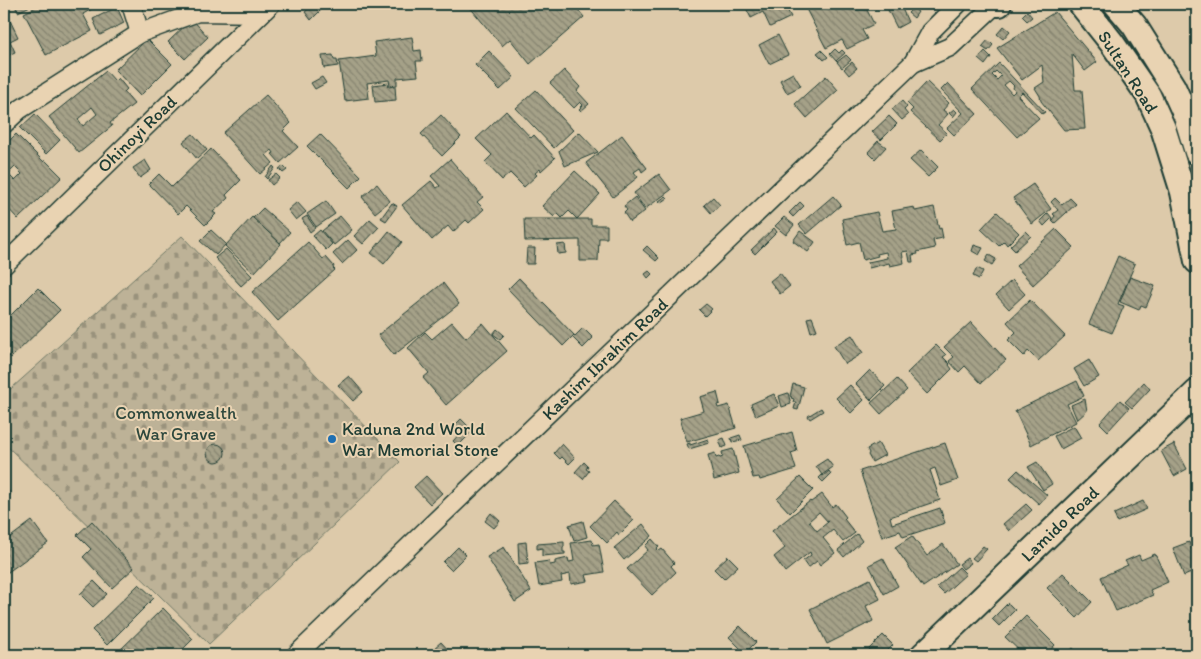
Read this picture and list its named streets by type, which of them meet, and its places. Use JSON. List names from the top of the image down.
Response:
{
  "streets": {
    "street": [
      "Sultan Road",
      "Ohinoyi Road",
      "Kashim Ibrahim Road",
      "Lamido Road"
    ]
  },
  "parks": ["Commonwealth War Grave"],
  "places": ["Kaduna 2nd World War Memorial Stone"]
}
